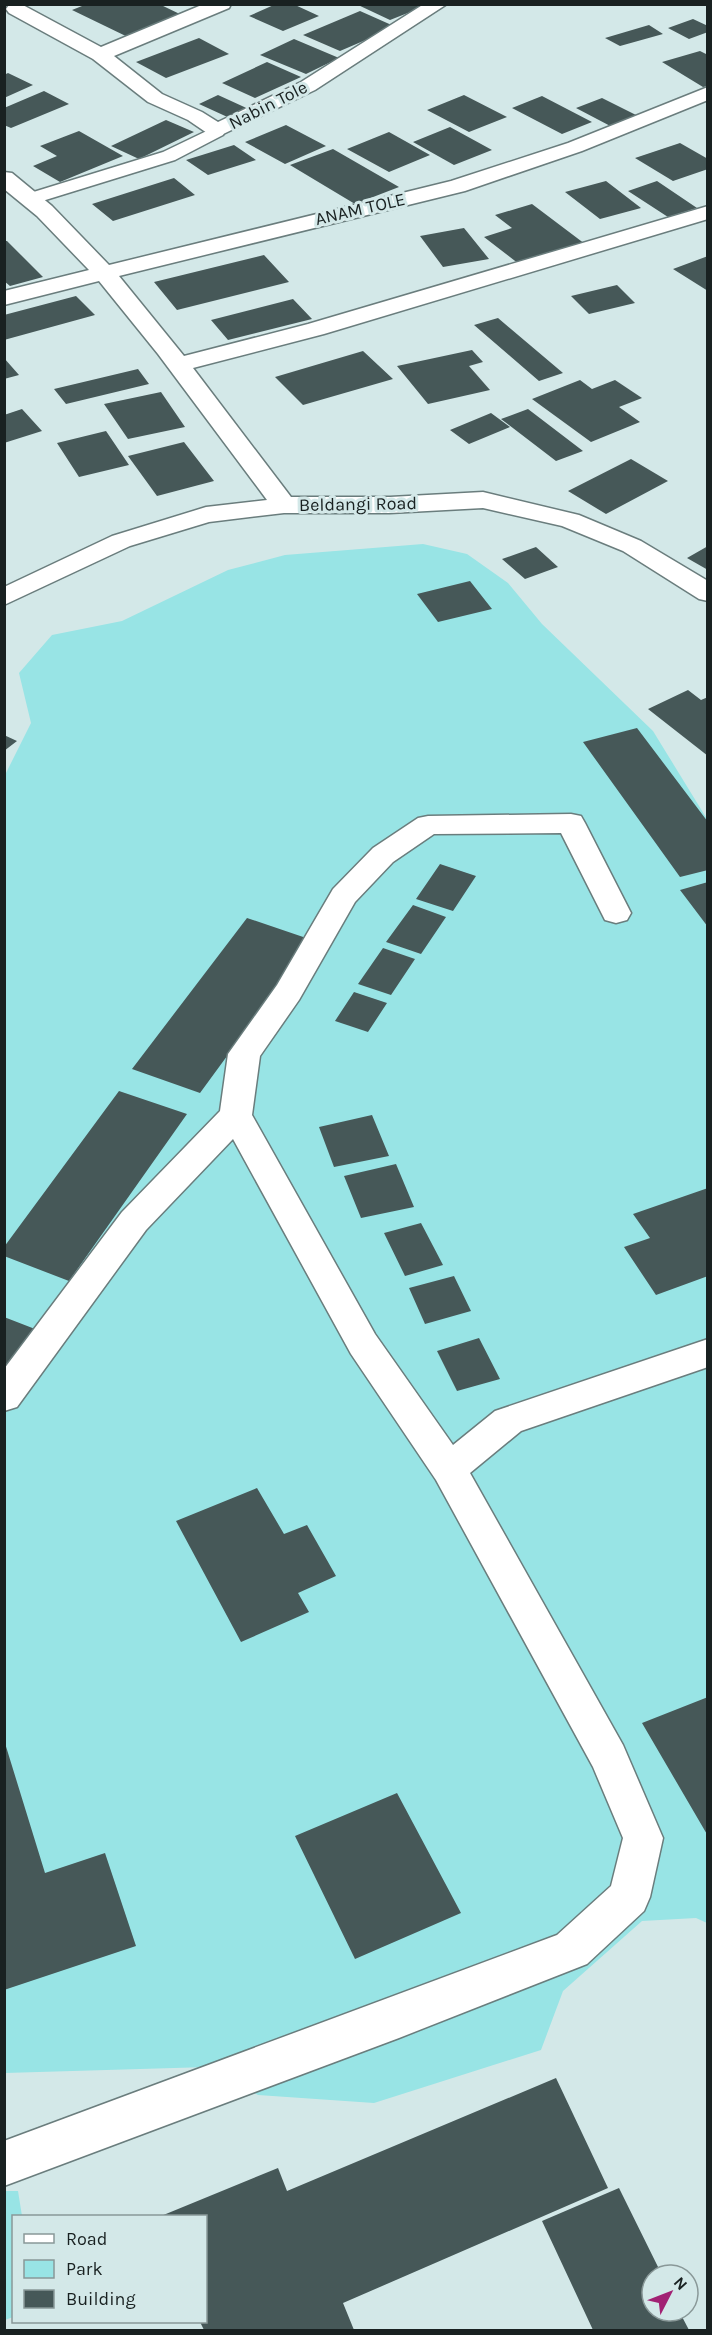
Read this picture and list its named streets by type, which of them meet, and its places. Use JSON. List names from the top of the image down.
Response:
{
  "streets": {
    "street": ["Nabin Tole", "ANAM TOLE", "Beldangi Road"]
  },
  "legend": ["Road", "Park", "Building"],
  "north": "top right"
}
